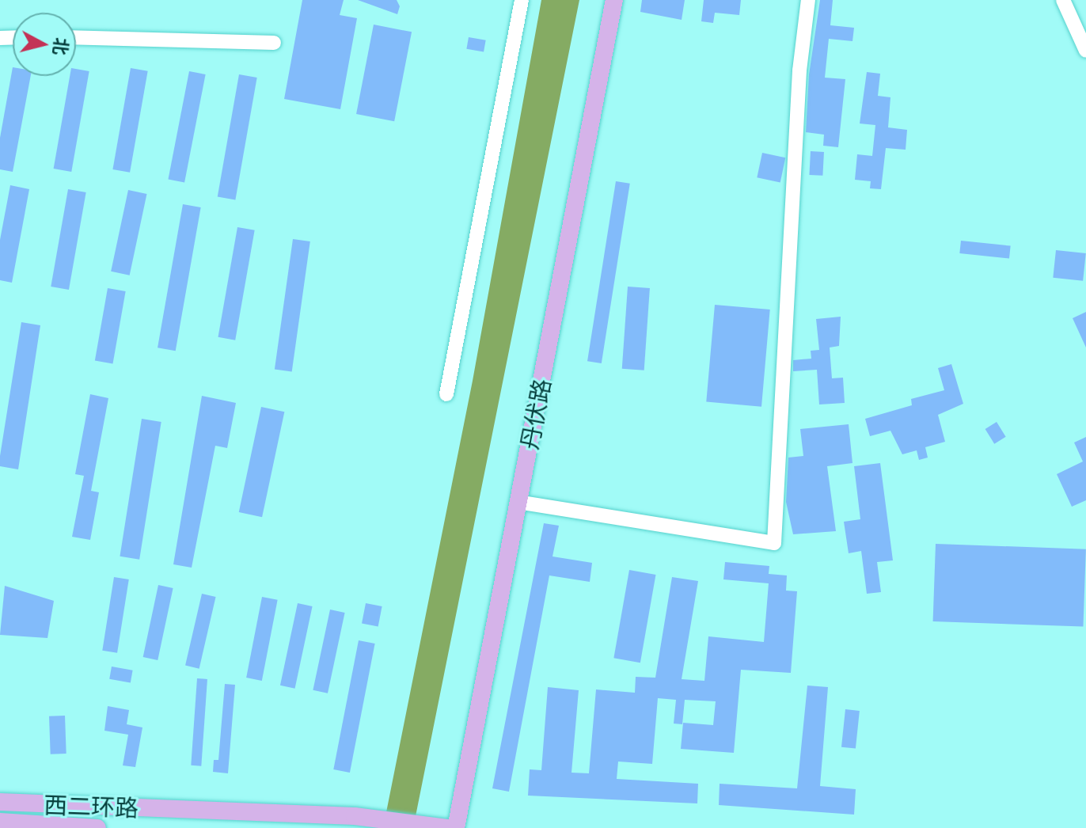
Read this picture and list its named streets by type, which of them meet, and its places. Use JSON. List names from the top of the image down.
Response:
{
  "streets": {
    "main road": ["丹伏路", "西二环路"]
  },
  "north": "right"
}
